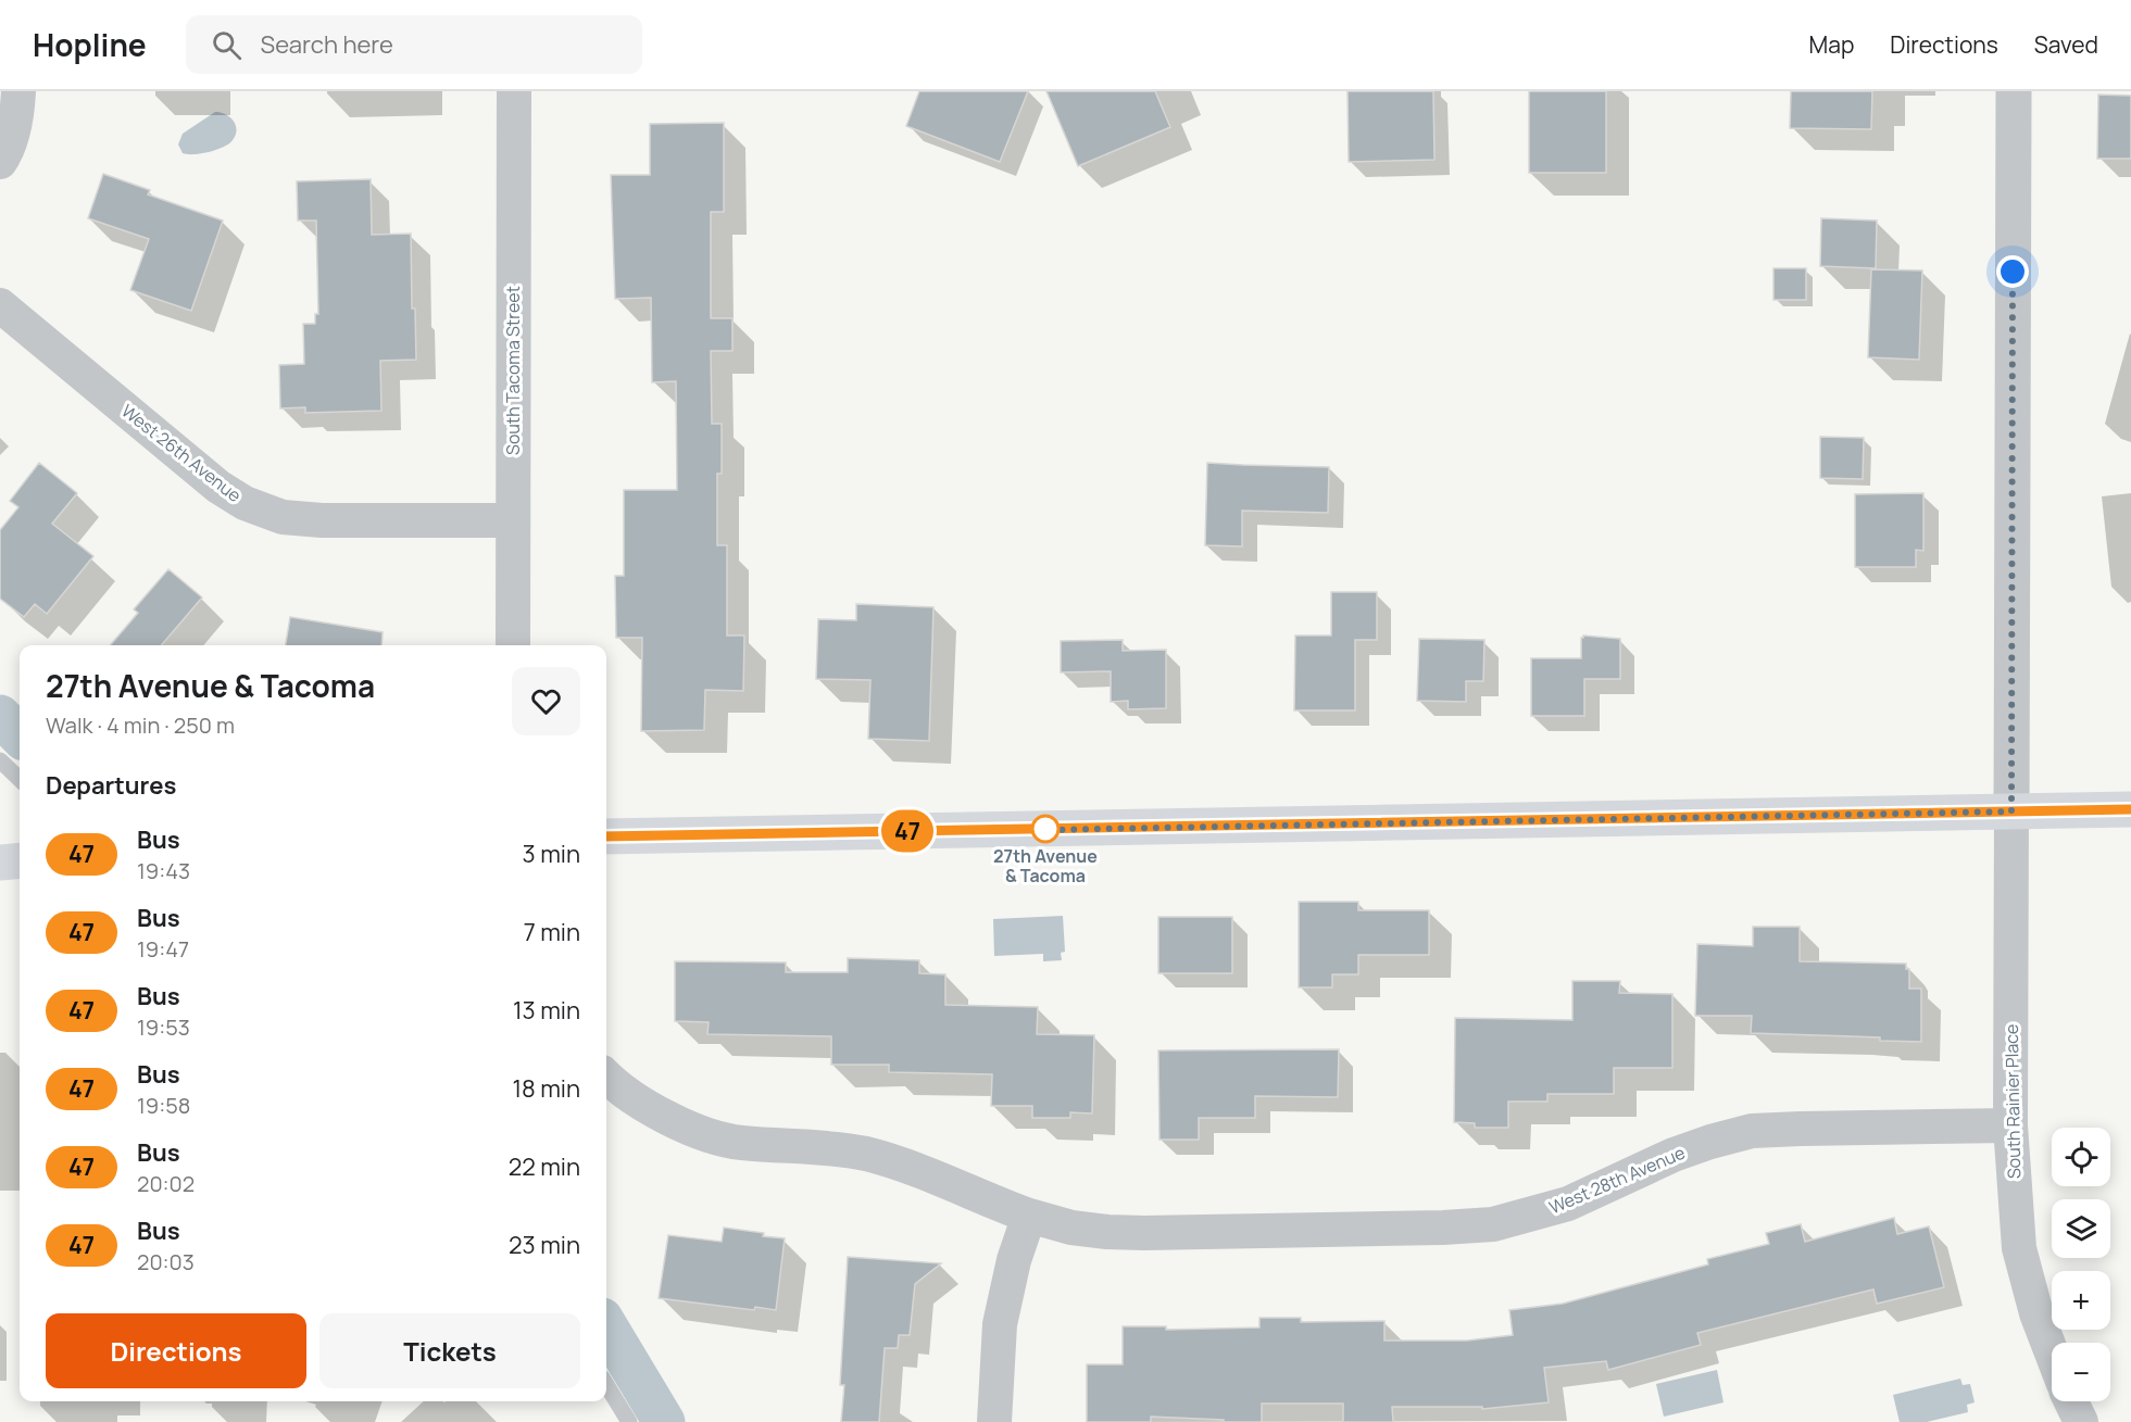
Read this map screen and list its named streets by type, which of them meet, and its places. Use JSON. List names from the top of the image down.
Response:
{
  "streets": {
    "street": [
      "South Tacoma Street",
      "West 26th Avenue",
      "South Rainier Place",
      "West 28th Avenue"
    ]
  },
  "crossings": [
    ["South Tacoma Street", "West 26th Avenue"],
    ["South Rainier Place", "West 28th Avenue"]
  ],
  "places": ["27th Avenue & Tacoma"],
  "lines": ["bus line 47"],
  "page": {
    "header": "Hopline",
    "search": "Search here",
    "nav": ["Map", "Directions", "Saved"],
    "on_map": "47",
    "heading": [
      ["27th Avenue & Tacoma", "Walk · 4 min · 250 m"],
      "Departures"
    ],
    "list": [
      {
        "mark": "47",
        "name": "Bus",
        "note": "19:43",
        "value": "3 min"
      },
      {
        "mark": "47",
        "name": "Bus",
        "note": "19:47",
        "value": "7 min"
      },
      {
        "mark": "47",
        "name": "Bus",
        "note": "19:53",
        "value": "13 min"
      },
      {
        "mark": "47",
        "name": "Bus",
        "note": "19:58",
        "value": "18 min"
      },
      {
        "mark": "47",
        "name": "Bus",
        "note": "20:02",
        "value": "22 min"
      },
      {
        "mark": "47",
        "name": "Bus",
        "note": "20:03",
        "value": "23 min"
      }
    ],
    "map_buttons": ["+", "−"],
    "buttons": ["Directions", "Tickets"]
  }
}
